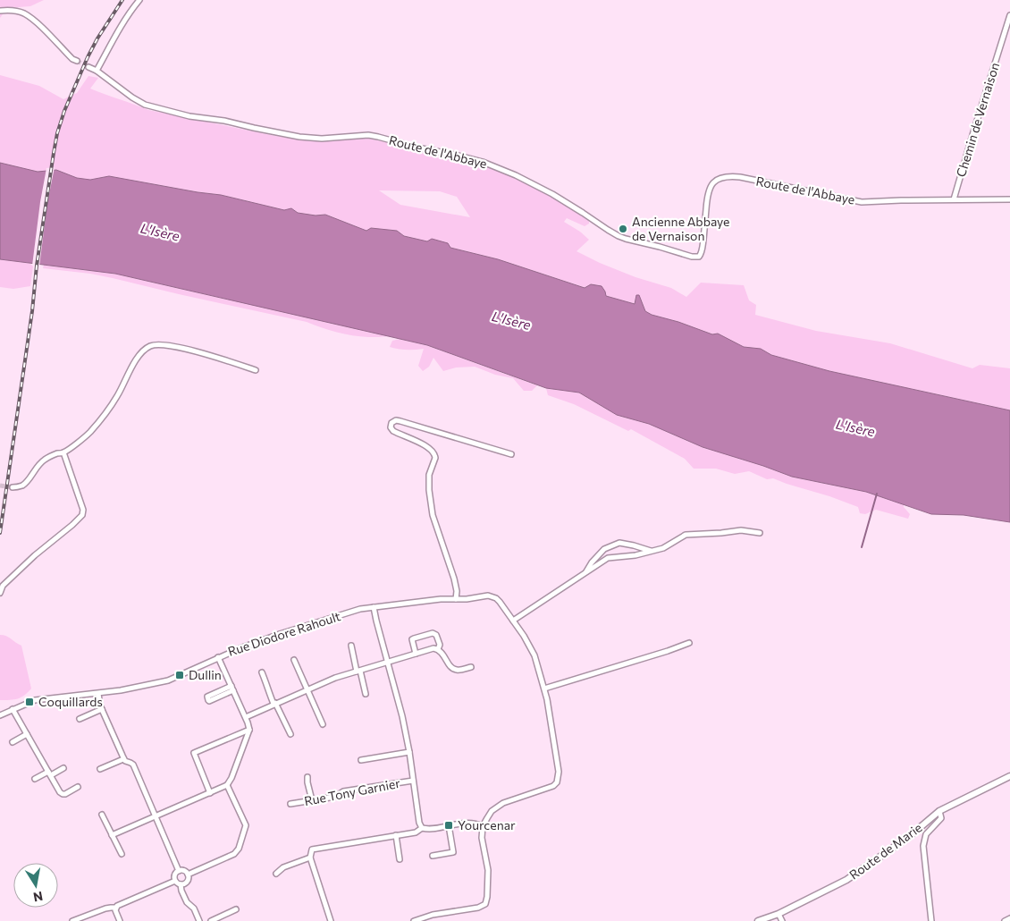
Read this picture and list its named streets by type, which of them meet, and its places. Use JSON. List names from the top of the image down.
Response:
{
  "streets": {
    "street": [
      "Chemin de Vernaison",
      "Route de l'Abbaye",
      "Rue Diodore Rahoult",
      "Rue Tony Garnier",
      "Route de Marie"
    ]
  },
  "crossings": [
    ["Chemin de Vernaison", "Route de l'Abbaye"]
  ],
  "water": ["L'Isère"],
  "places": {
    "other": ["Ancienne Abbaye de Vernaison"],
    "transit": ["Dullin", "Coquillards", "Yourcenar"]
  },
  "north": "bottom"
}
